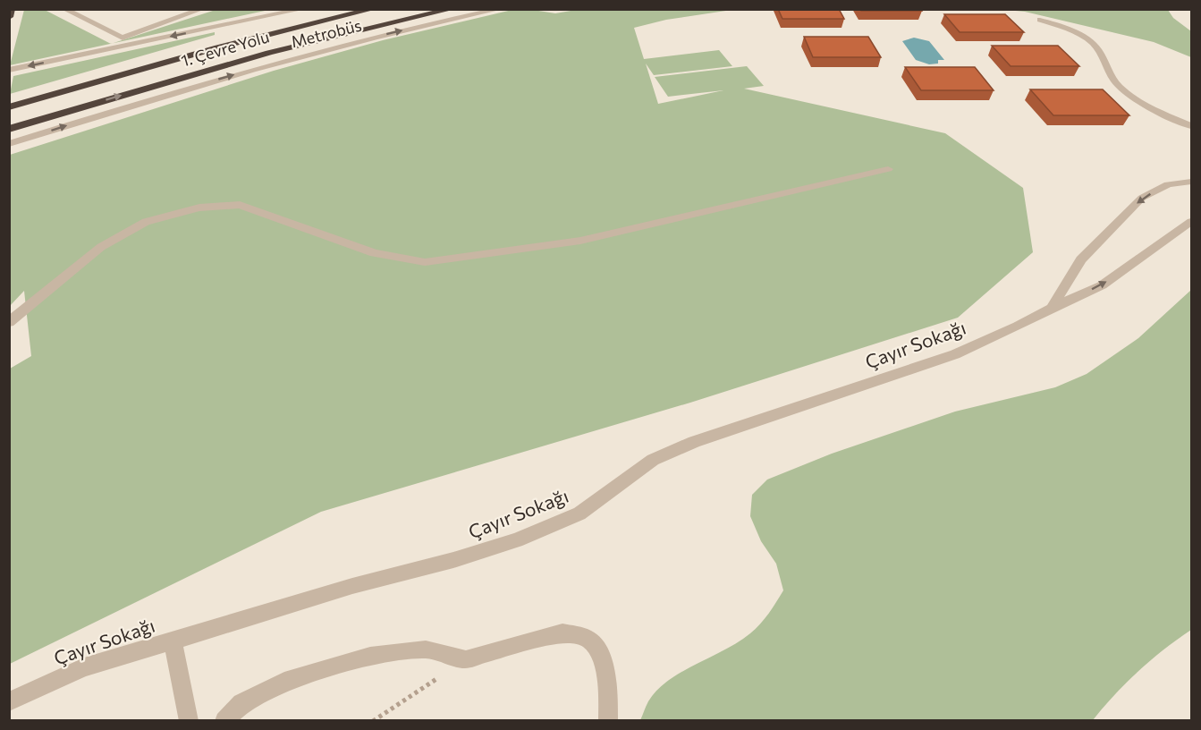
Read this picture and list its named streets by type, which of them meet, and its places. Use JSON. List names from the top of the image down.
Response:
{
  "streets": {
    "highway": ["1. Çevre Yolu"],
    "street": ["Metrobüs", "Çayır Sokağı"]
  }
}
